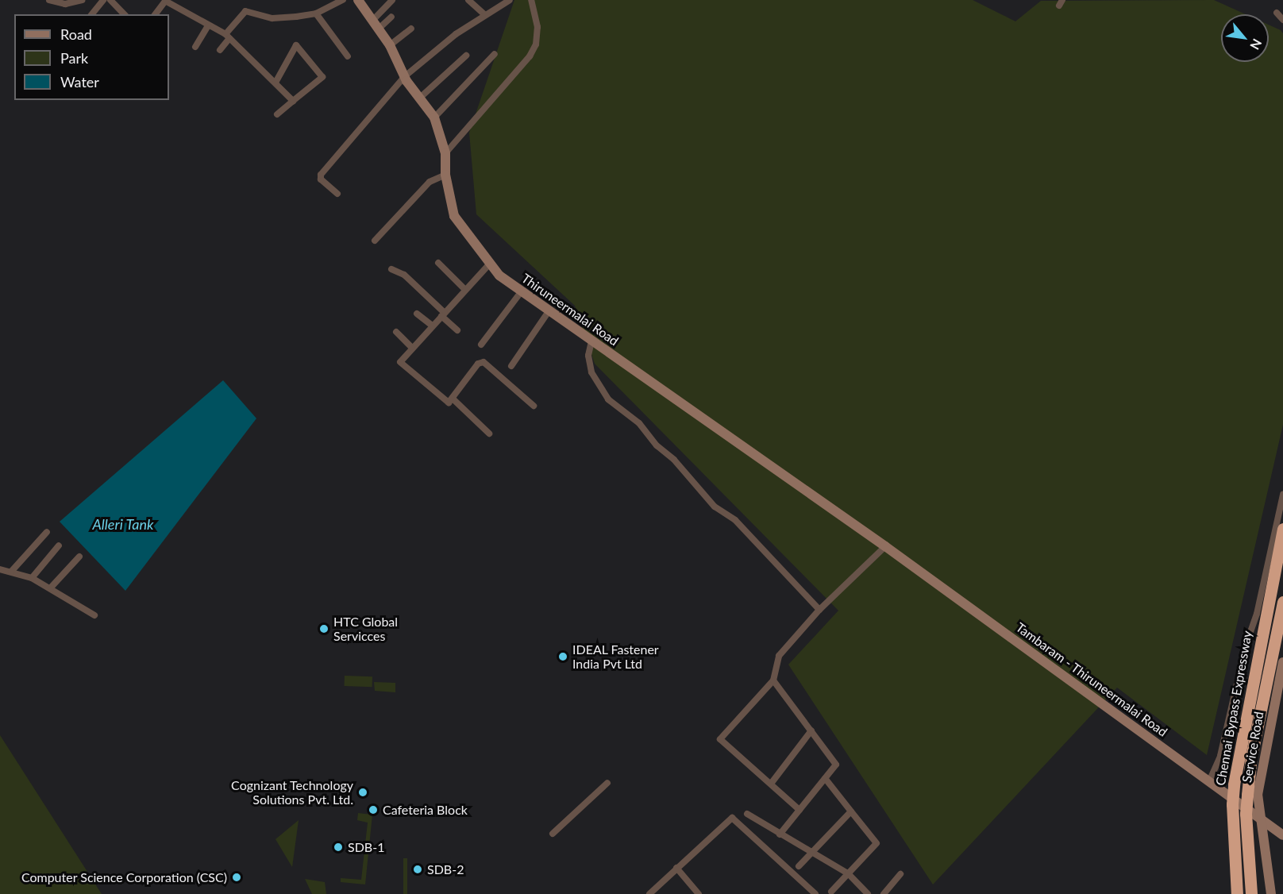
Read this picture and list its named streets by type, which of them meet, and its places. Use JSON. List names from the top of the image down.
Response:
{
  "streets": {
    "highway": ["Chennai Bypass Expressway"],
    "street": ["Thiruneermalai Road", "Tambaram - Thiruneermalai Road", "Service Road"]
  },
  "crossings": [
    ["Thiruneermalai Road", "Tambaram - Thiruneermalai Road"],
    ["Tambaram - Thiruneermalai Road", "Service Road"]
  ],
  "water": ["Alleri Tank"],
  "places": [
    "HTC Global Servicces",
    "IDEAL Fastener India Pvt Ltd",
    "Cognizant Technology Solutions Pvt. Ltd.",
    "Cafeteria Block",
    "SDB-1",
    "SDB-2",
    "Computer Science Corporation (CSC)"
  ],
  "legend": ["Road", "Park", "Water"],
  "north": "bottom right"
}
